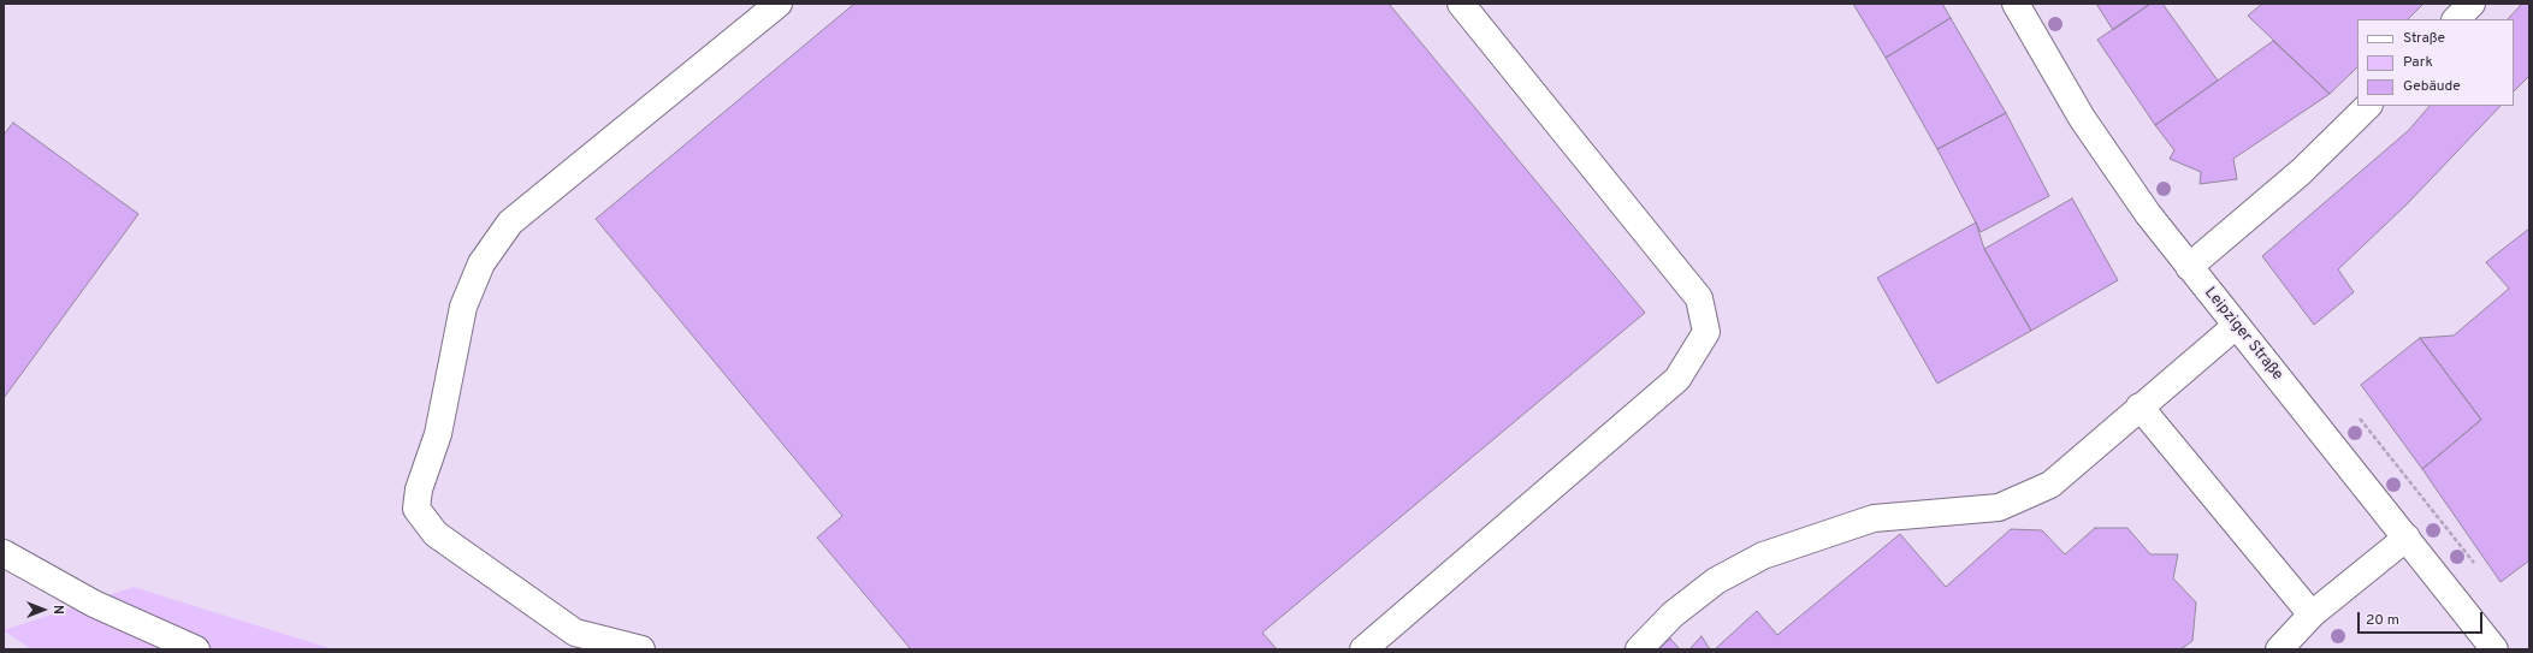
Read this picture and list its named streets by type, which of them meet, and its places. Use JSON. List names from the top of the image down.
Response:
{
  "streets": {
    "street": ["Leipziger Straße"]
  },
  "legend": ["Straße", "Park", "Gebäude"],
  "scale_bar": "20 m",
  "north": "right"
}
